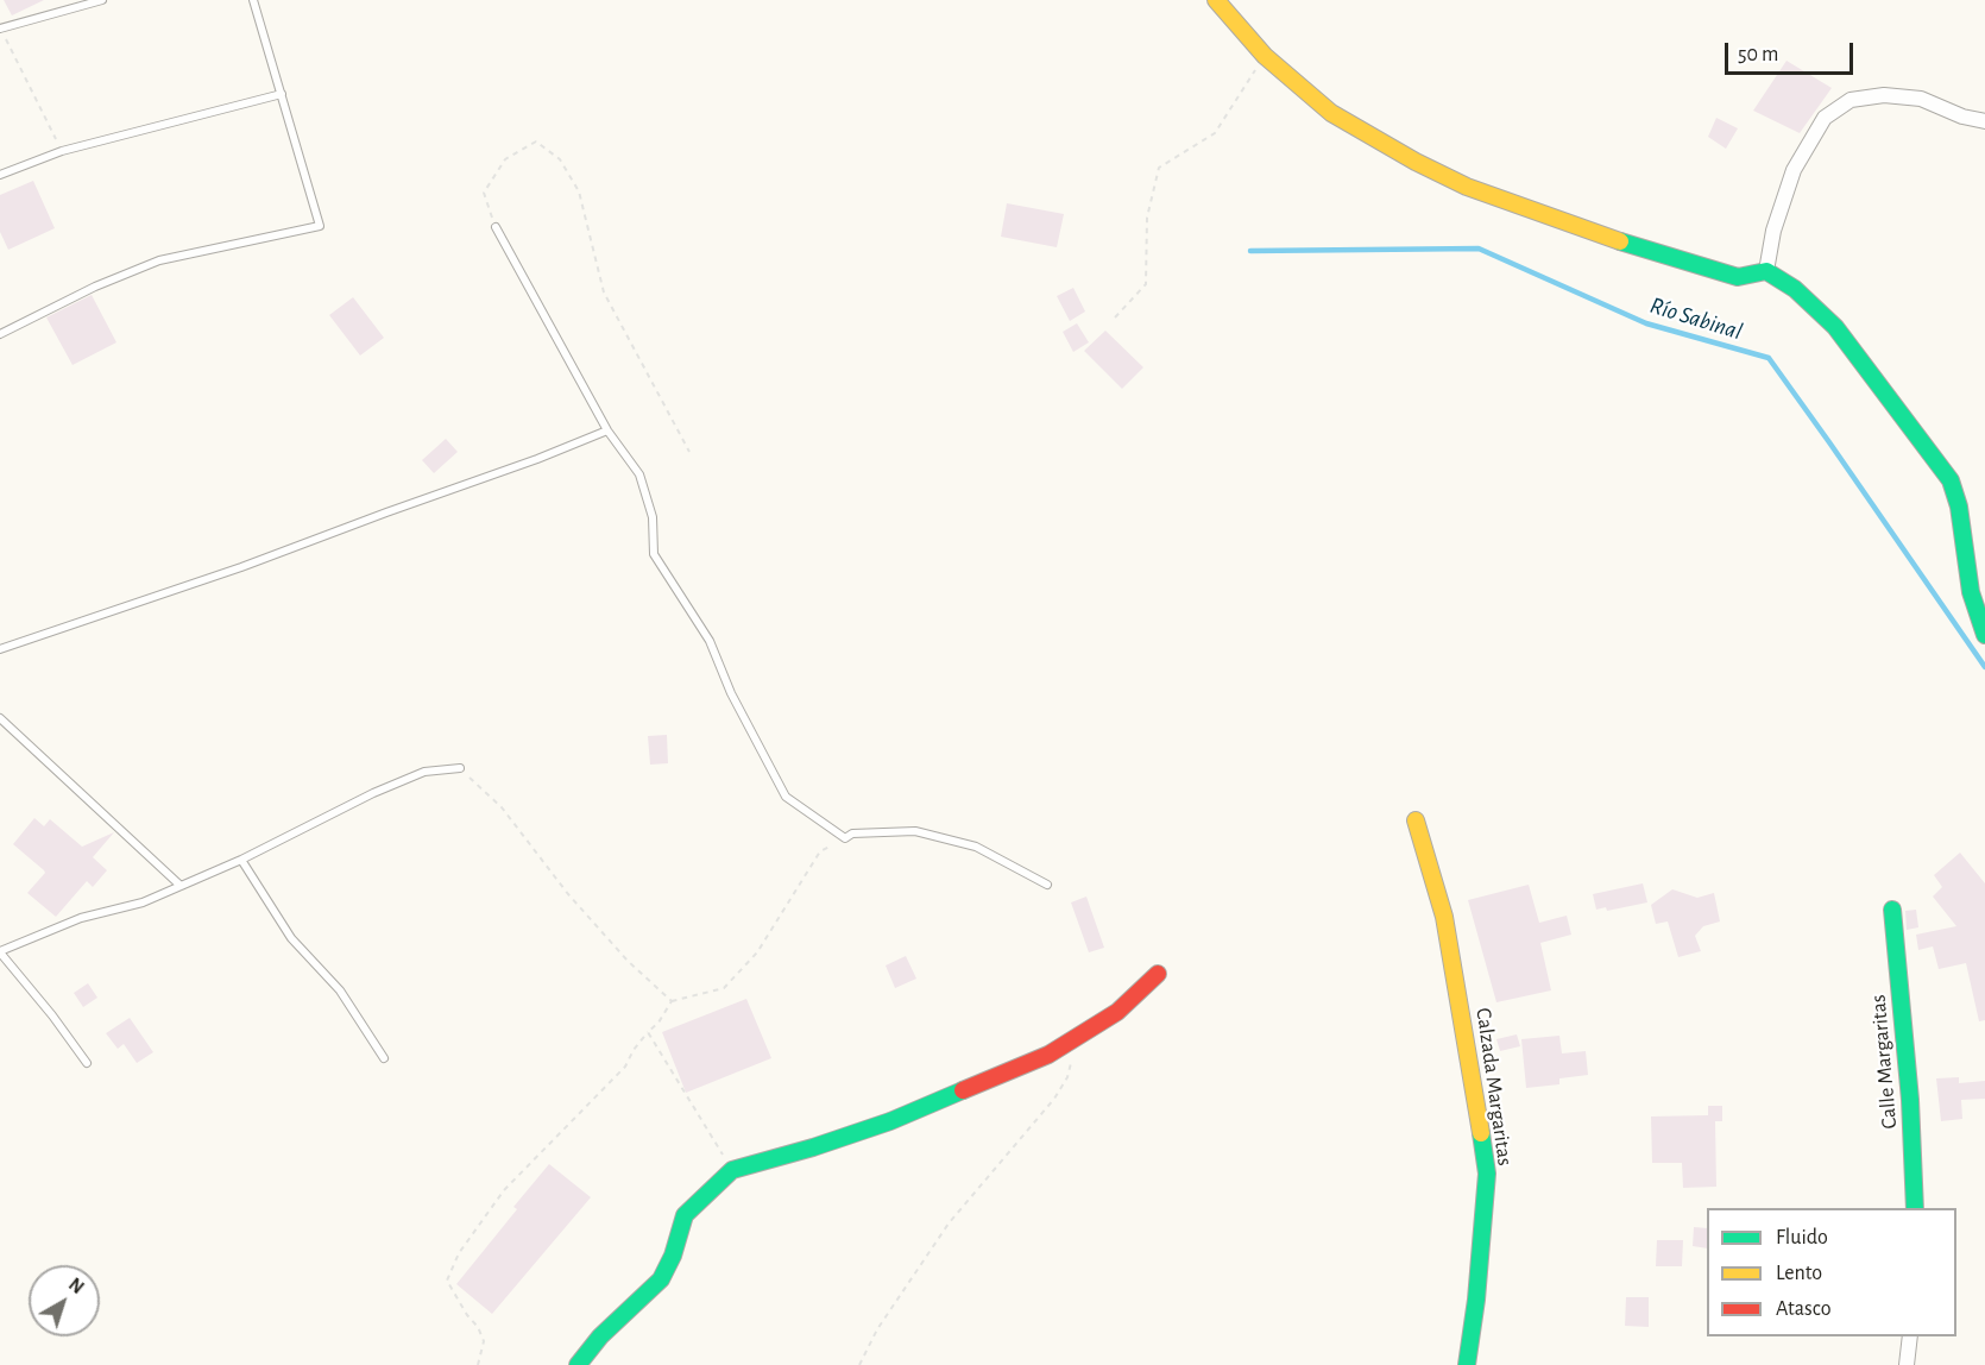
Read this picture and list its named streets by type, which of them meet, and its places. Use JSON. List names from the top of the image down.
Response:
{
  "streets": {
    "street": ["Calle Margaritas", "Calzada Margaritas"]
  },
  "water": ["Río Sabinal"],
  "legend": ["Fluido", "Lento", "Atasco"],
  "scale_bar": "50 m",
  "north": "top right"
}
